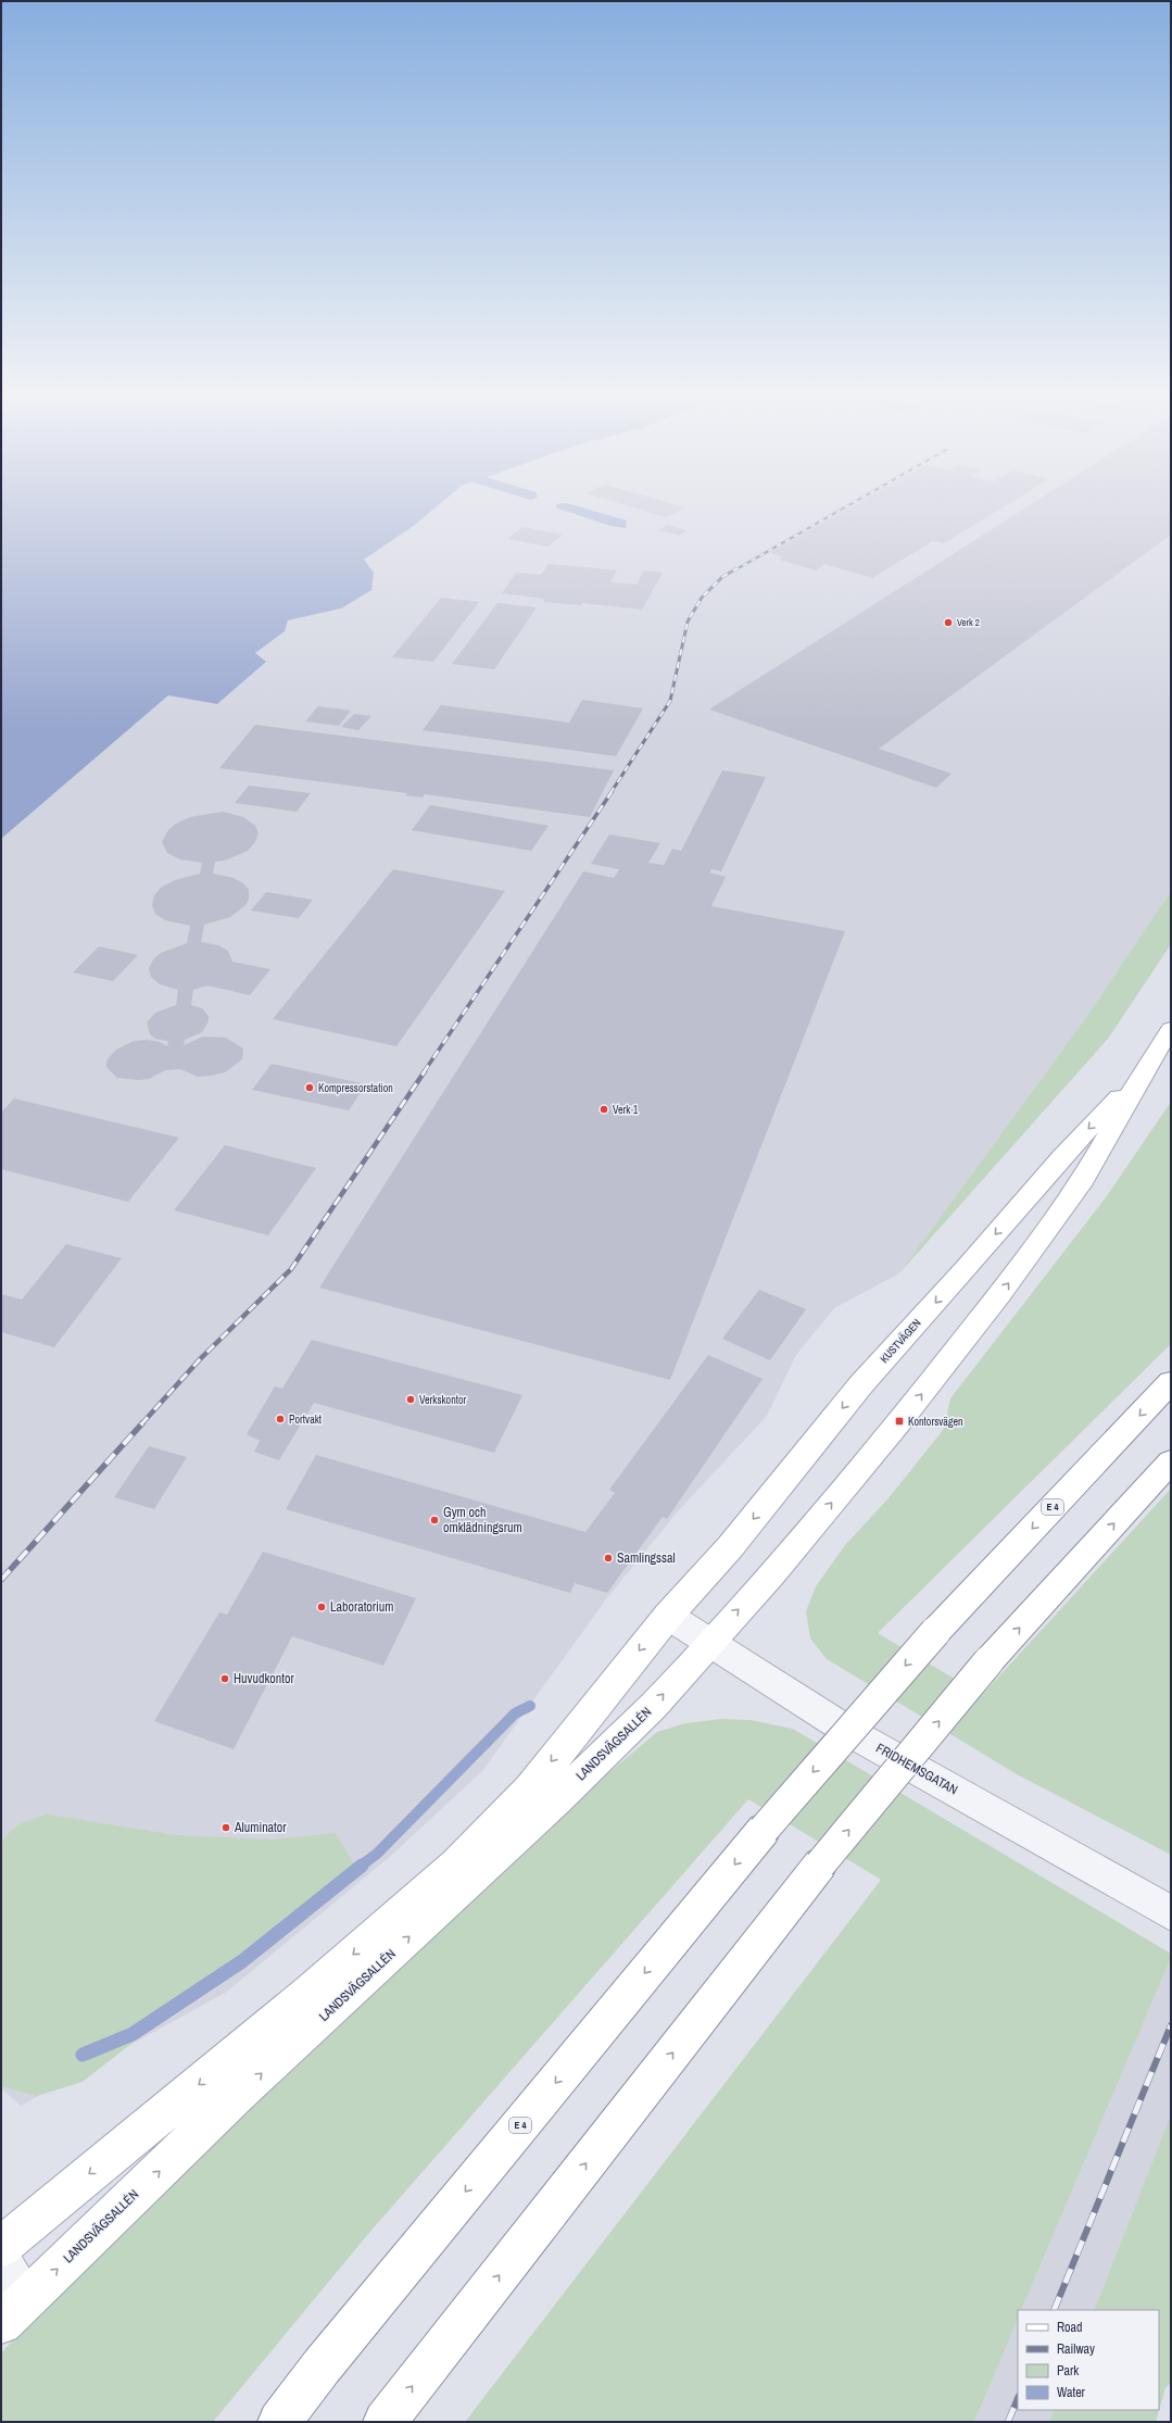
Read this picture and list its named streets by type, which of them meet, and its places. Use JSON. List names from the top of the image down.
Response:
{
  "streets": {
    "main road": ["KUSTVÄGEN", "E 4", "LANDSVÄGSALLÉN"],
    "street": ["FRIDHEMSGATAN"]
  },
  "crossings": [
    ["KUSTVÄGEN", "LANDSVÄGSALLÉN"],
    ["KUSTVÄGEN", "FRIDHEMSGATAN"],
    ["LANDSVÄGSALLÉN", "FRIDHEMSGATAN"]
  ],
  "places": {
    "other": [
      "Verk 2",
      "Kompressorstation",
      "Verk 1",
      "Verkskontor",
      "Portvakt",
      "Gym och omklädningsrum",
      "Samlingssal",
      "Laboratorium",
      "Huvudkontor",
      "Aluminator"
    ],
    "transit": ["Kontorsvägen"]
  },
  "legend": [
    "Road",
    "Railway",
    "Park",
    "Water"
  ]
}
